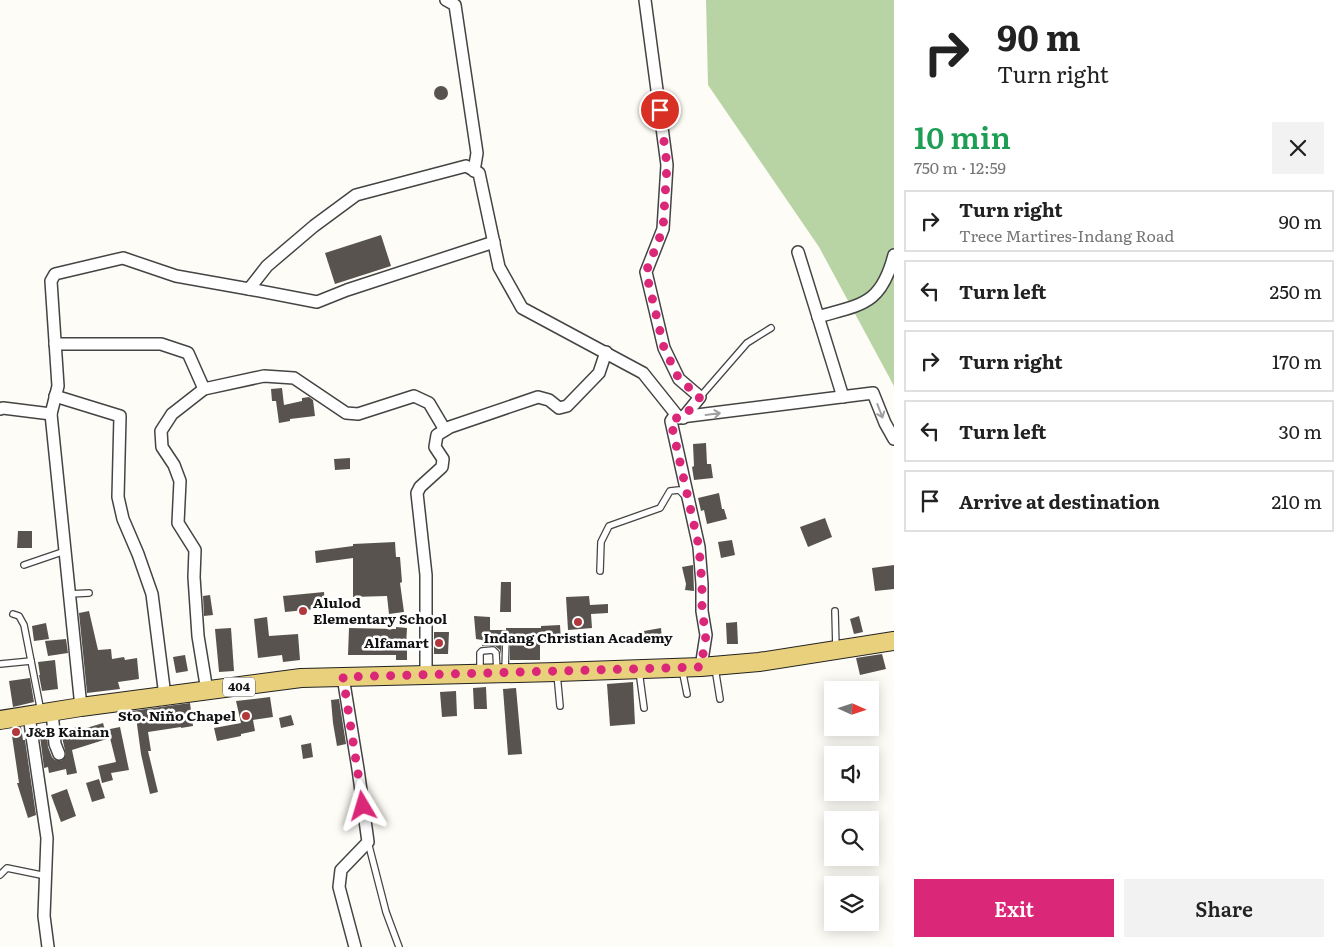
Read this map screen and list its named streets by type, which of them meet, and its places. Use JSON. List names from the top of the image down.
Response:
{
  "streets": {
    "main road": ["404"]
  },
  "places": [
    "Alulod Elementary School",
    "Indang Christian Academy",
    "Alfamart",
    "Sto. Niño Chapel",
    "J&B Kainan"
  ],
  "north": "right",
  "page": {
    "turn": ["90 m", "Turn right"],
    "heading": ["10 min", "750 m · 12:59"],
    "list": [
      {
        "name": "Turn right",
        "note": "Trece Martires-Indang Road",
        "value": "90 m"
      },
      {
        "name": "Turn left",
        "value": "250 m"
      },
      {
        "name": "Turn right",
        "value": "170 m"
      },
      {
        "name": "Turn left",
        "value": "30 m"
      },
      {
        "name": "Arrive at destination",
        "value": "210 m"
      }
    ],
    "buttons": ["Exit", "Share"]
  }
}
